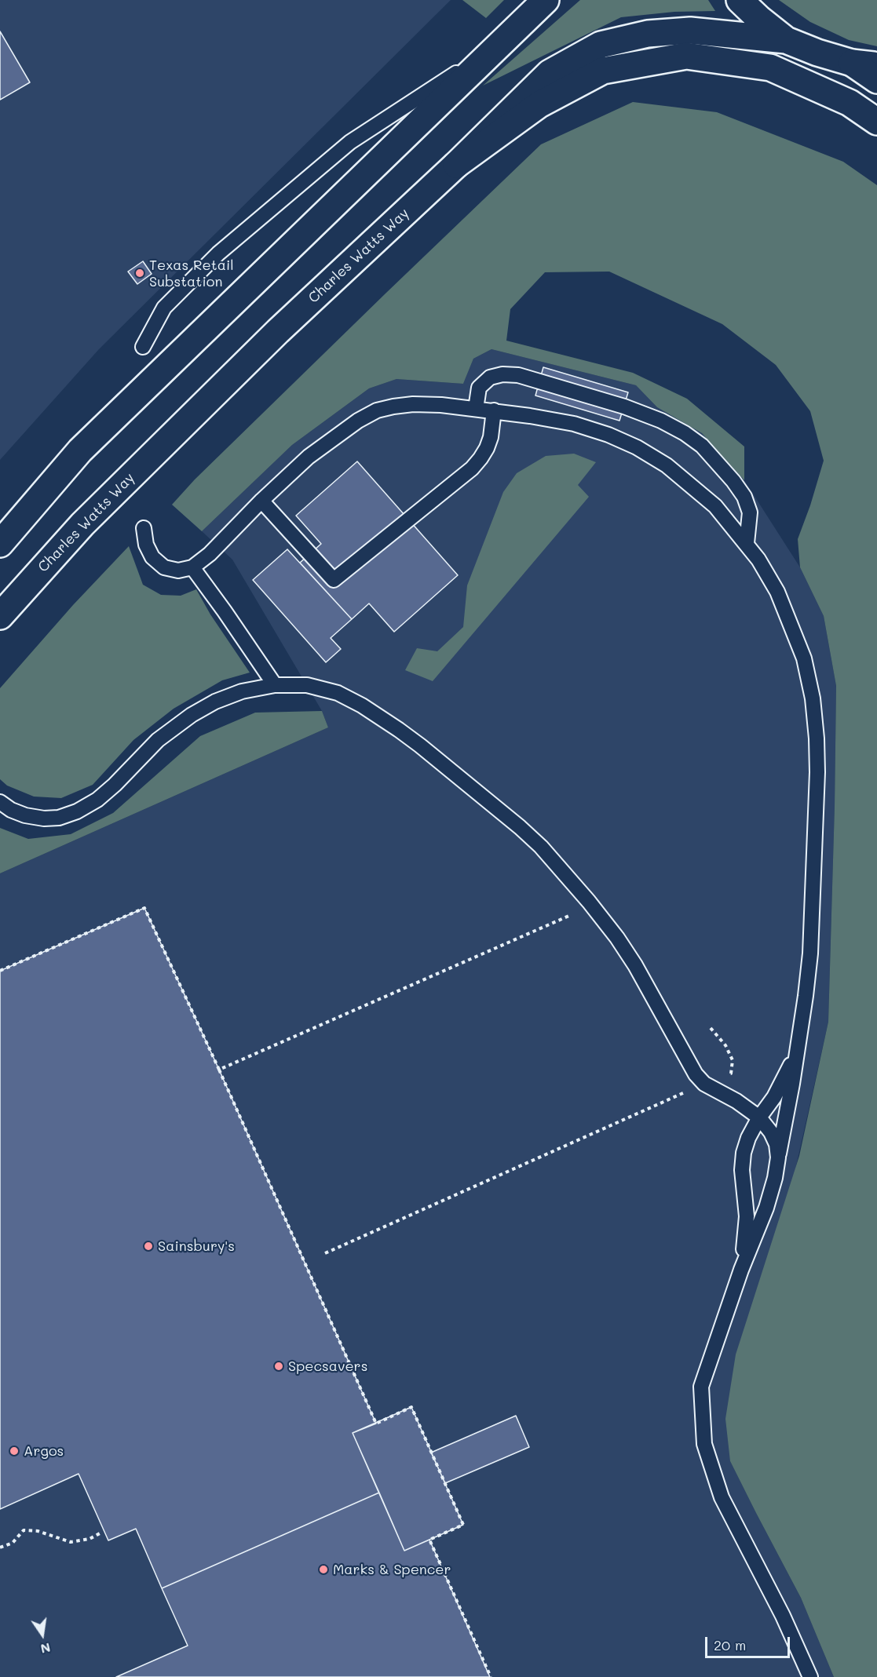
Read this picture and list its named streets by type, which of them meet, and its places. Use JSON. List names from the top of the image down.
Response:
{
  "streets": {
    "main road": ["Charles Watts Way"]
  },
  "places": [
    "Texas Retail Substation",
    "Sainsbury's",
    "Specsavers",
    "Argos",
    "Marks & Spencer"
  ],
  "scale_bar": "20 m",
  "north": "bottom"
}
